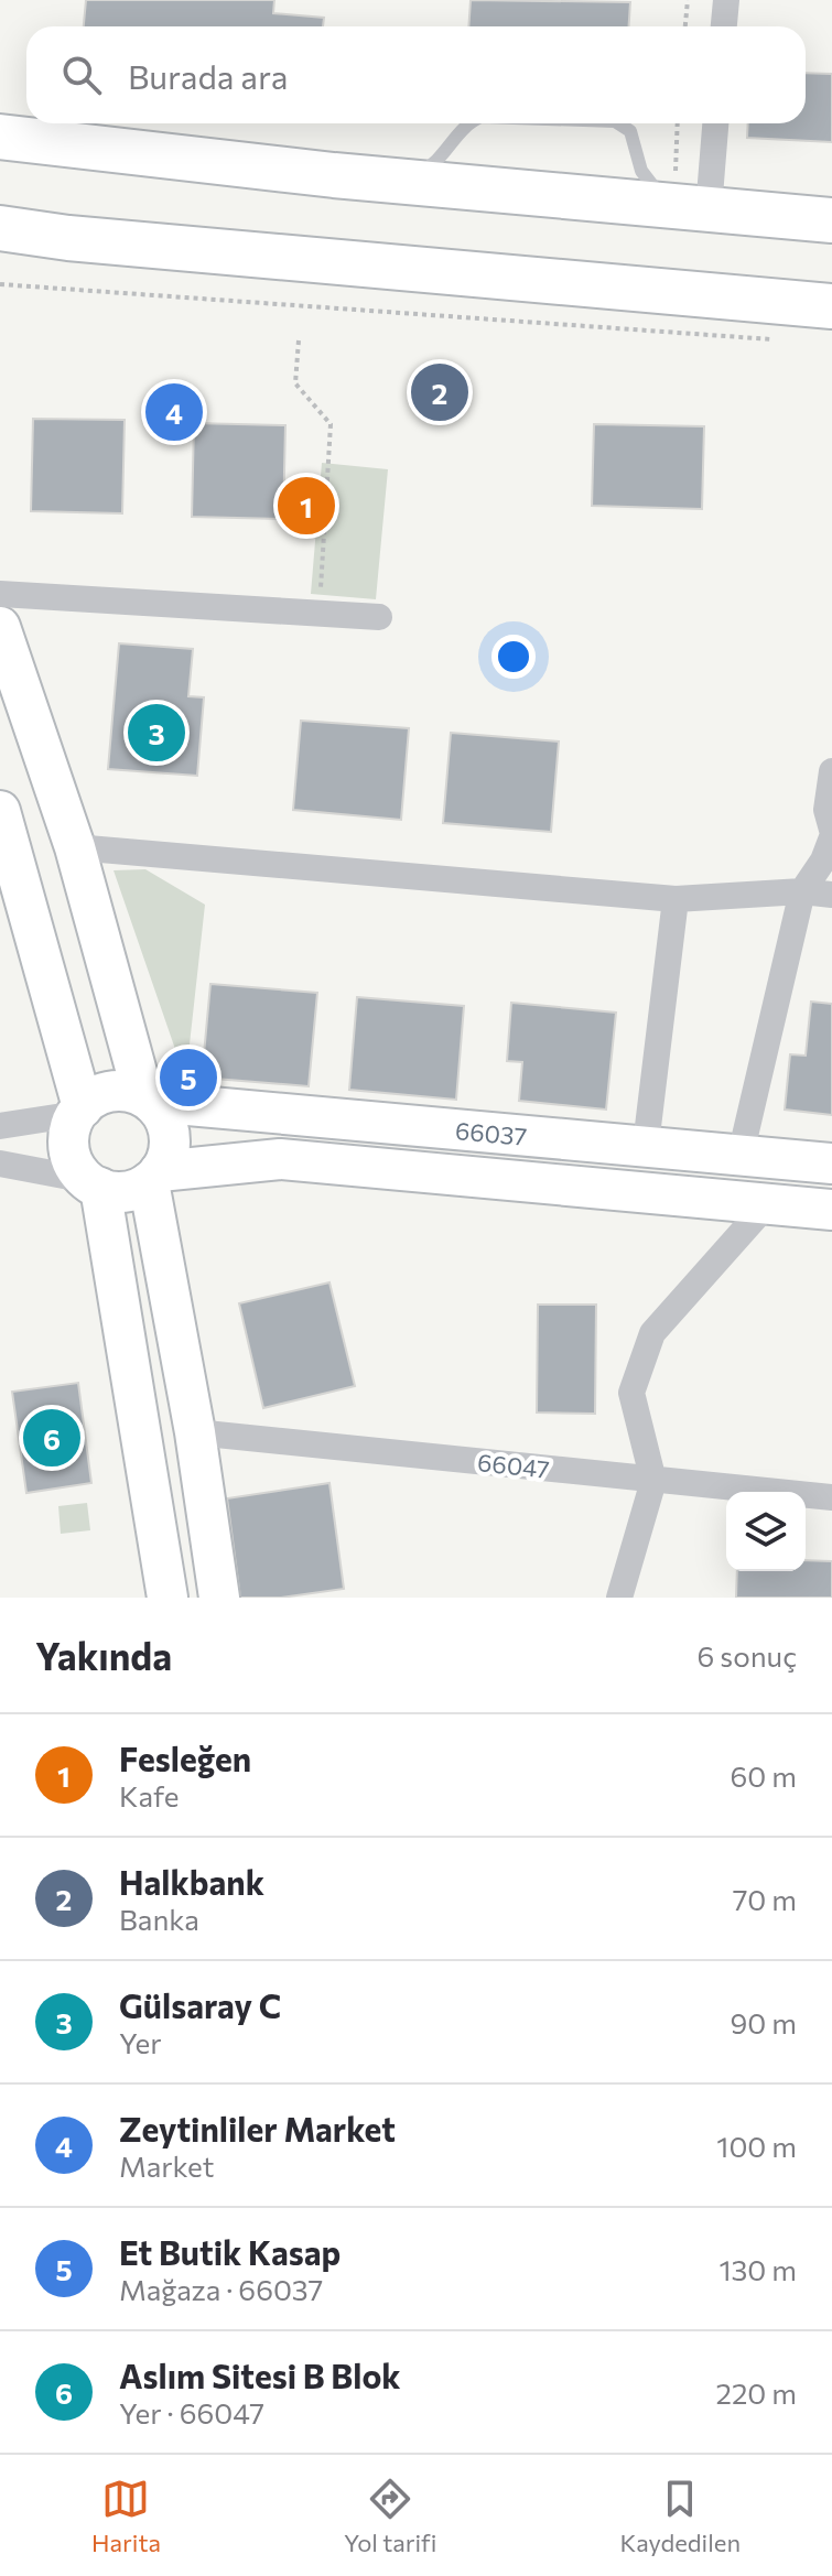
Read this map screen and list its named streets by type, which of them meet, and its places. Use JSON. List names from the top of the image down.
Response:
{
  "streets": {
    "street": ["66037", "66047"]
  },
  "page": {
    "search": "Burada ara",
    "pins": [
      "2",
      "4",
      "1",
      "3",
      "5",
      "6"
    ],
    "heading": ["Yakında", "6 sonuç"],
    "list": [
      {
        "mark": "1",
        "name": "Fesleğen",
        "note": "Kafe",
        "value": "60 m"
      },
      {
        "mark": "2",
        "name": "Halkbank",
        "note": "Banka",
        "value": "70 m"
      },
      {
        "mark": "3",
        "name": "Gülsaray C",
        "note": "Yer",
        "value": "90 m"
      },
      {
        "mark": "4",
        "name": "Zeytinliler Market",
        "note": "Market",
        "value": "100 m"
      },
      {
        "mark": "5",
        "name": "Et Butik Kasap",
        "note": "Mağaza · 66037",
        "value": "130 m"
      },
      {
        "mark": "6",
        "name": "Aslım Sitesi B Blok",
        "note": "Yer · 66047",
        "value": "220 m"
      }
    ],
    "nav": ["Harita", "Yol tarifi", "Kaydedilen"]
  }
}
